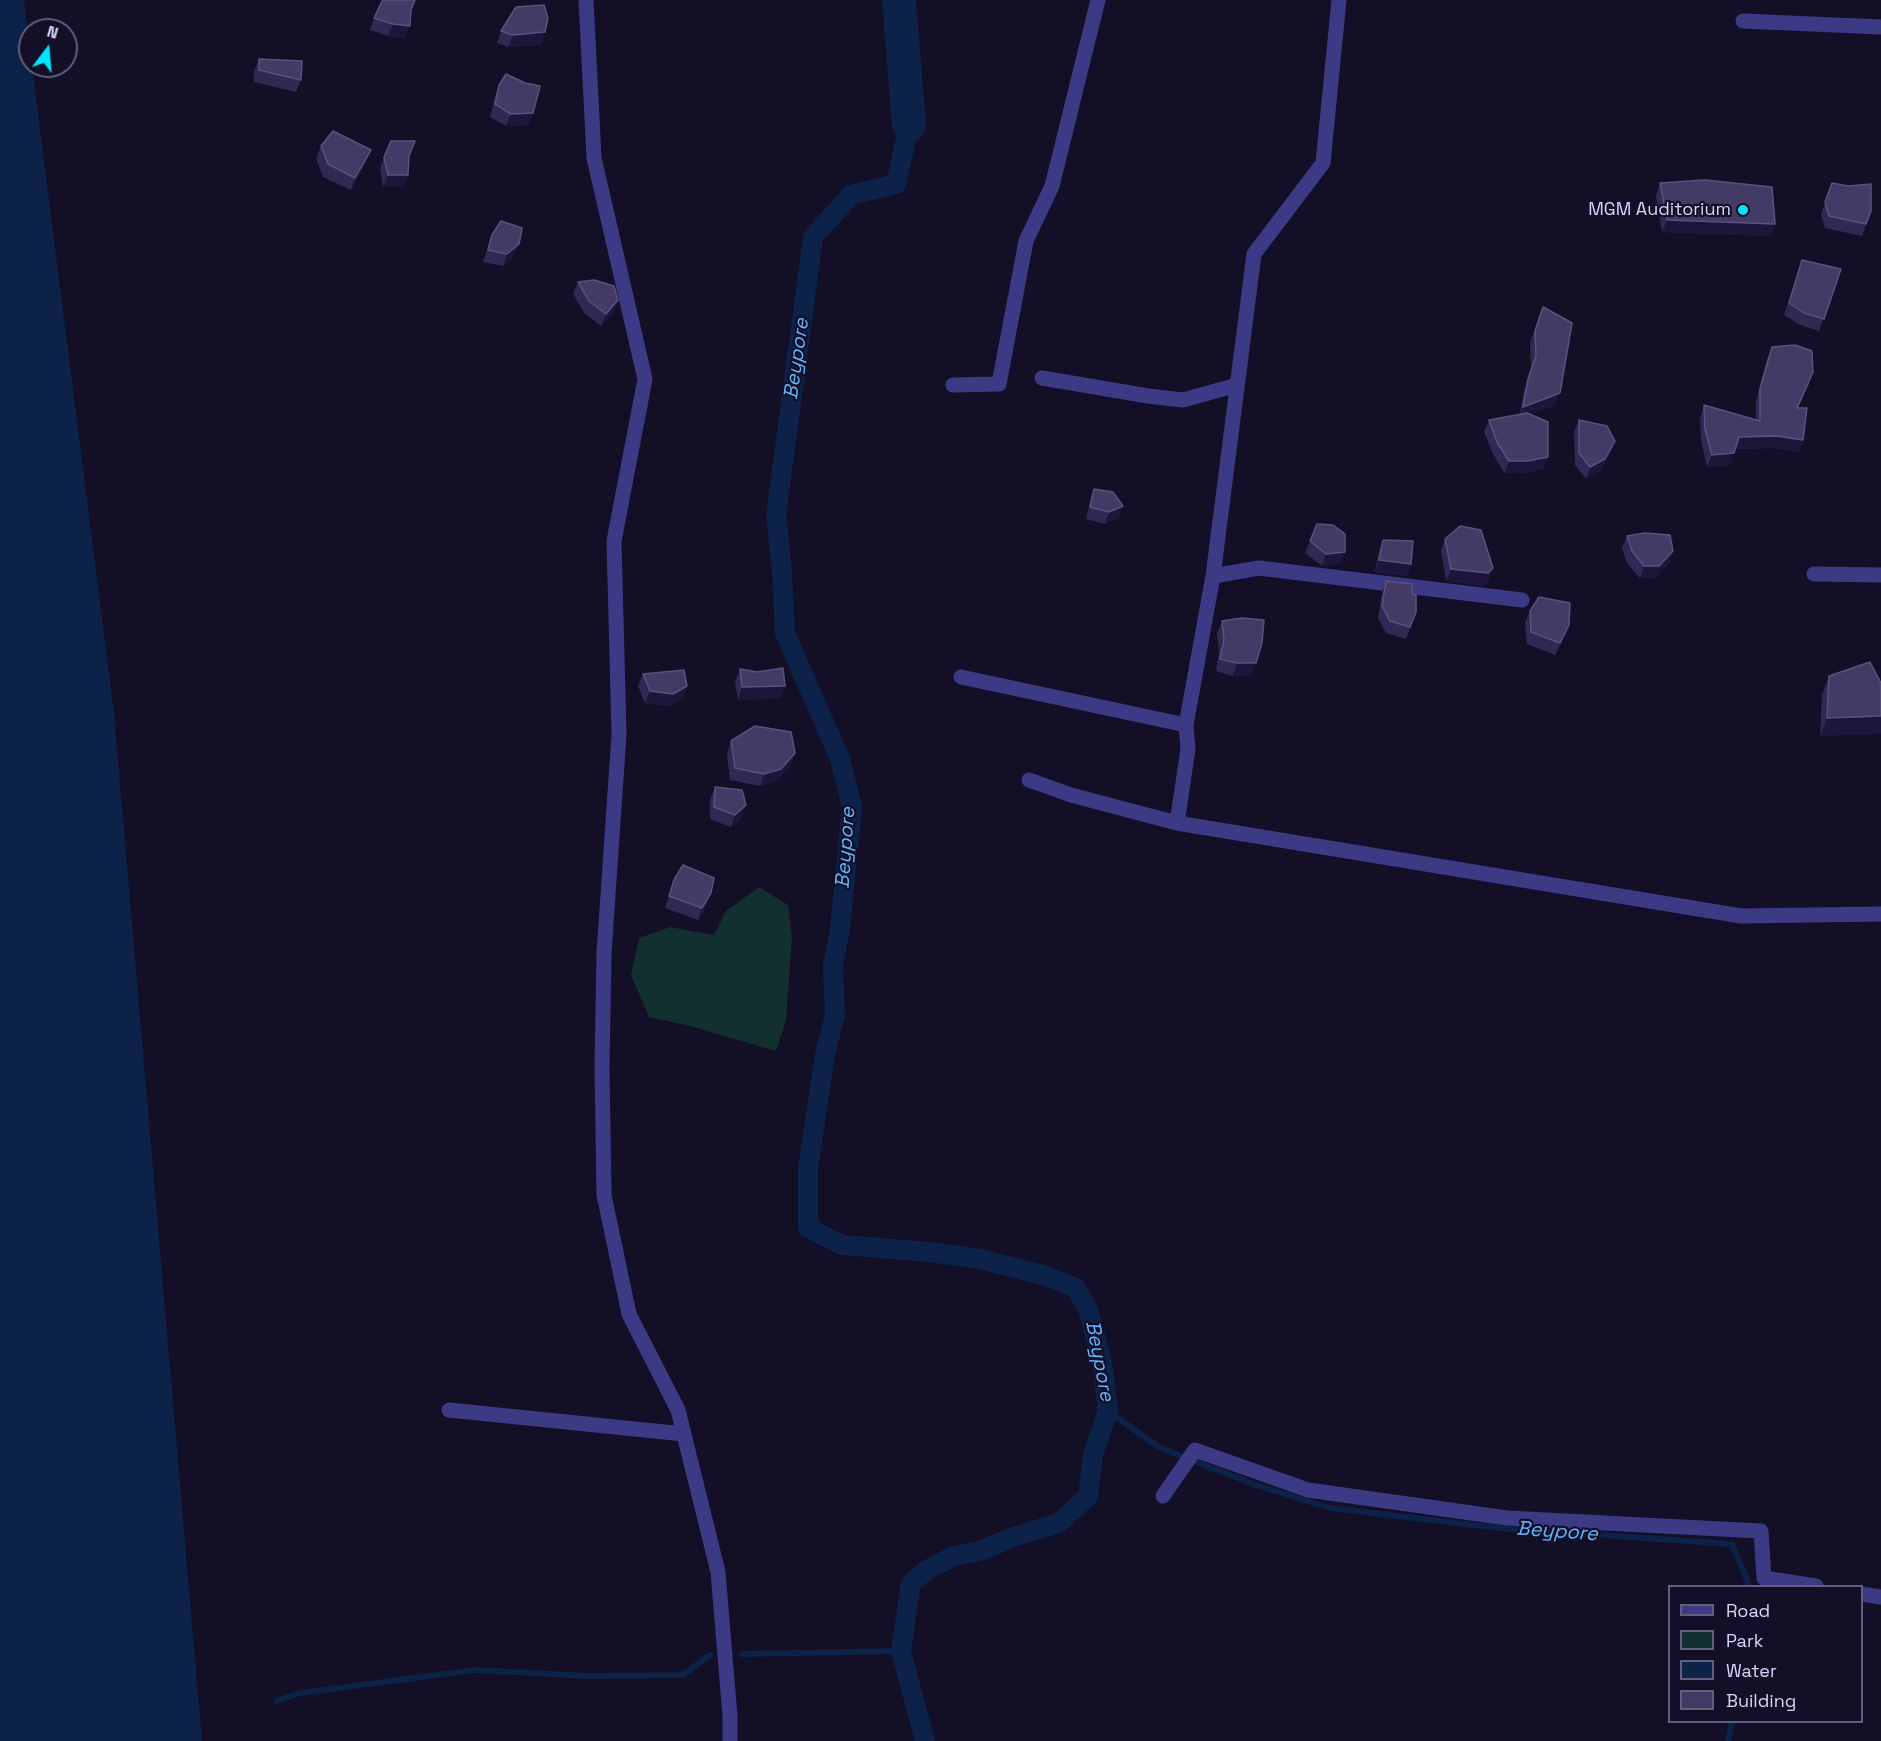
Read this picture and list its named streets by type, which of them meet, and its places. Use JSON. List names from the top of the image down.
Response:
{
  "water": ["Beypore"],
  "places": ["MGM Auditorium"],
  "legend": [
    "Road",
    "Park",
    "Water",
    "Building"
  ],
  "north": "top"
}
